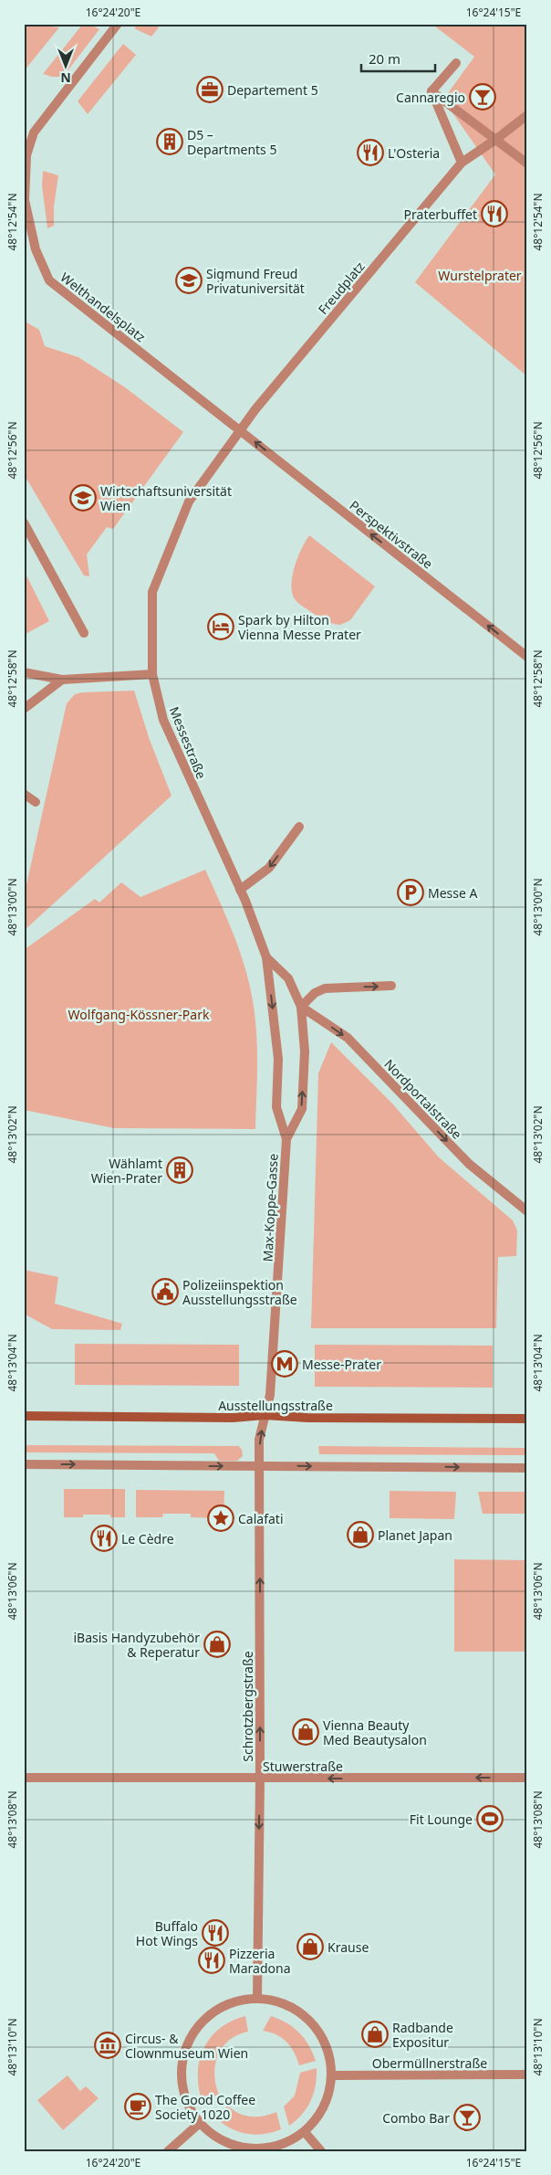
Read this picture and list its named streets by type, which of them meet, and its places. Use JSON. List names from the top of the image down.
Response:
{
  "streets": {
    "main road": ["Ausstellungsstraße"],
    "street": [
      "Freudplatz",
      "Welthandelsplatz",
      "Perspektivstraße",
      "Messestraße",
      "Nordportalstraße",
      "Max-Koppe-Gasse",
      "Schrotzbergstraße",
      "Stuwerstraße",
      "Obermüllnerstraße"
    ]
  },
  "crossings": [
    ["Freudplatz", "Welthandelsplatz"],
    ["Freudplatz", "Perspektivstraße"],
    ["Freudplatz", "Messestraße"],
    ["Welthandelsplatz", "Perspektivstraße"],
    ["Welthandelsplatz", "Messestraße"],
    ["Perspektivstraße", "Messestraße"],
    ["Messestraße", "Nordportalstraße"],
    ["Messestraße", "Max-Koppe-Gasse"],
    ["Nordportalstraße", "Max-Koppe-Gasse"],
    ["Max-Koppe-Gasse", "Ausstellungsstraße"],
    ["Max-Koppe-Gasse", "Schrotzbergstraße"],
    ["Ausstellungsstraße", "Schrotzbergstraße"],
    ["Schrotzbergstraße", "Stuwerstraße"],
    ["Schrotzbergstraße", "Obermüllnerstraße"]
  ],
  "one_way": ["Perspektivstraße", "Nordportalstraße", "Stuwerstraße"],
  "parks": ["Wurstelprater", "Wolfgang-Kössner-Park"],
  "places": {
    "office": ["Departement 5"],
    "bar": ["Cannaregio", "Combo Bar"],
    "building": ["D5 – Departments 5", "Wählamt Wien-Prater"],
    "restaurant": [
      "L'Osteria",
      "Praterbuffet",
      "Le Cèdre",
      "Buffalo Hot Wings",
      "Pizzeria Maradona"
    ],
    "school or university": ["Sigmund Freud Privatuniversität", "Wirtschaftsuniversität Wien"],
    "hotel": ["Spark by Hilton Vienna Messe Prater"],
    "parking": ["Messe A"],
    "public building": ["Polizeiinspektion Ausstellungsstraße"],
    "metro station": ["Messe-Prater"],
    "place": ["Calafati"],
    "shop": [
      "Planet Japan",
      "iBasis Handyzubehör & Reperatur",
      "Vienna Beauty Med Beautysalon",
      "Krause",
      "Radbande Expositur"
    ],
    "sports": ["Fit Lounge"],
    "museum": ["Circus- & Clownmuseum Wien"],
    "cafe": ["The Good Coffee Society 1020"]
  },
  "scale_bar": "20 m",
  "north": "bottom",
  "coordinates": [
    "16°24'20\"E",
    "16°24'15\"E",
    "48°12'54\"N",
    "48°12'56\"N",
    "48°12'58\"N",
    "48°13'00\"N",
    "48°13'02\"N",
    "48°13'04\"N",
    "48°13'06\"N",
    "48°13'08\"N",
    "48°13'10\"N"
  ]
}
